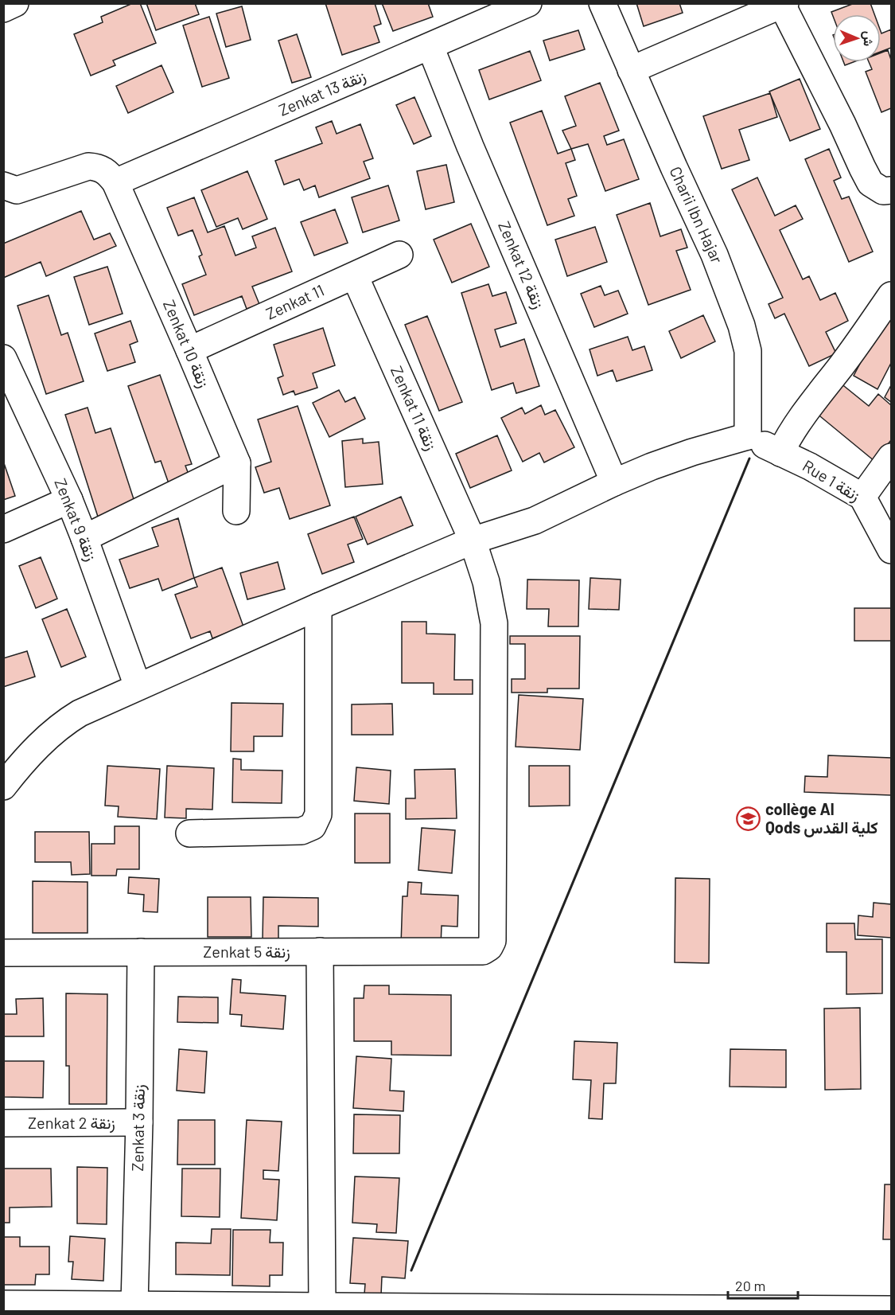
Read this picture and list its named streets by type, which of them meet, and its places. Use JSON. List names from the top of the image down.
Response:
{
  "streets": {
    "street": [
      "Zenkat 13 زنقة",
      "Charii Ibn Hajar",
      "Zenkat 12 زنقة",
      "Zenkat 11",
      "Zenkat 10 زنقة",
      "Zenkat 11 زنقة",
      "Rue 1 زنقة",
      "Zenkat 9 زنقة",
      "Zenkat 5 زنقة",
      "Zenkat 2 زنقة",
      "Zenkat 3 زنقة"
    ]
  },
  "crossings": [
    ["Zenkat 13 زنقة", "Zenkat 12 زنقة"],
    ["Zenkat 13 زنقة", "Zenkat 10 زنقة"],
    ["Charii Ibn Hajar", "Rue 1 زنقة"],
    ["Zenkat 11", "Zenkat 10 زنقة"],
    ["Zenkat 11", "Zenkat 11 زنقة"],
    ["Zenkat 11 زنقة", "Zenkat 5 زنقة"],
    ["Zenkat 5 زنقة", "Zenkat 3 زنقة"],
    ["Zenkat 2 زنقة", "Zenkat 3 زنقة"]
  ],
  "places": {
    "school or university": ["collège Al Qods كلية القدس"]
  },
  "scale_bar": "20 m",
  "north": "right"
}
